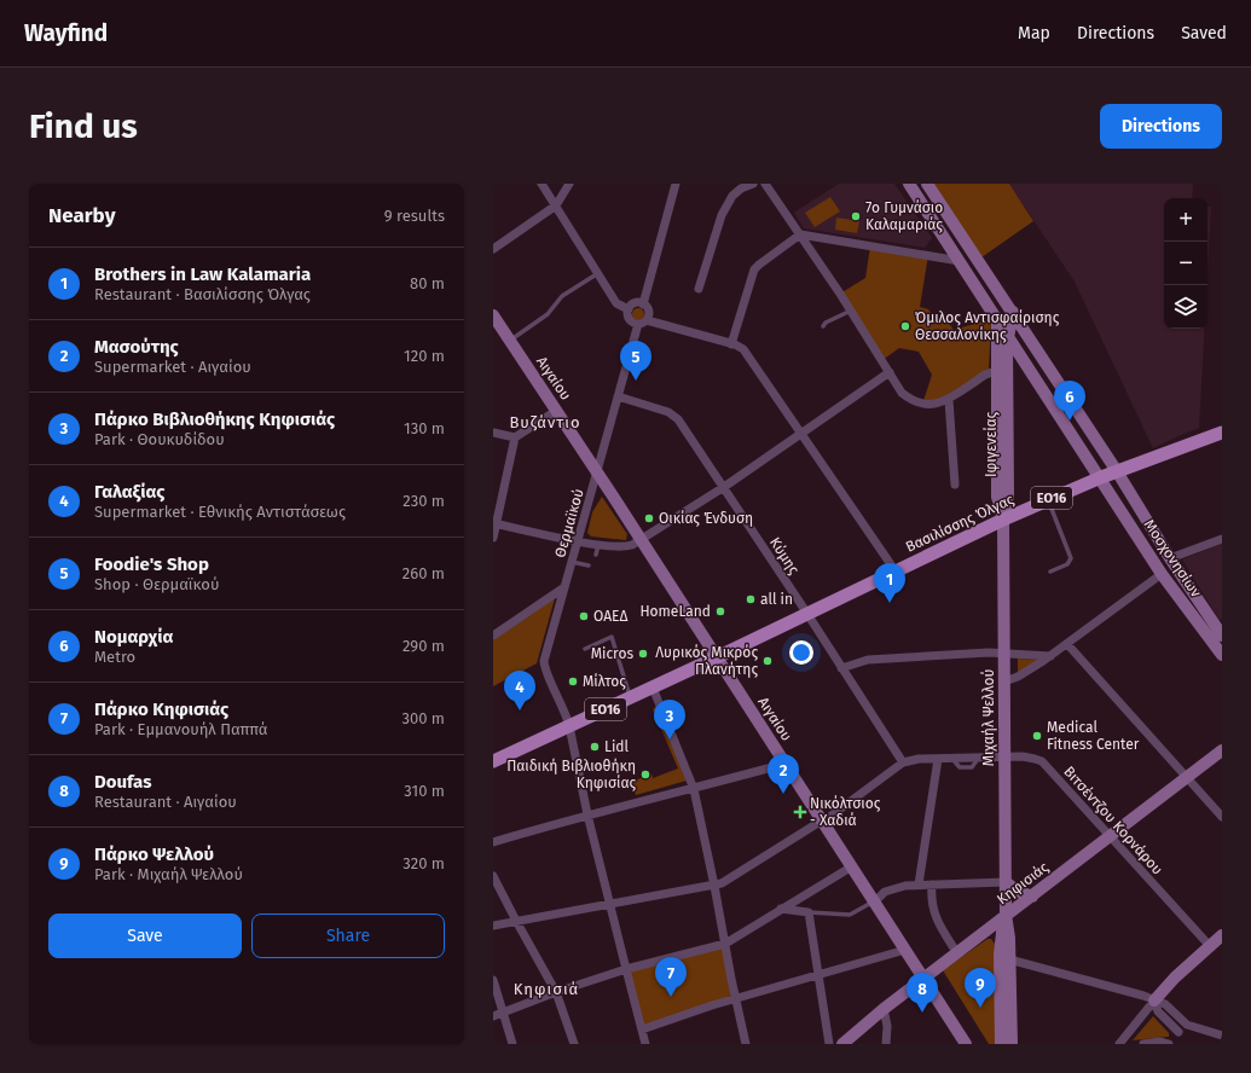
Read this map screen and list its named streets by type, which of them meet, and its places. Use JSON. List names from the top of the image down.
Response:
{
  "streets": {
    "main road": [
      "Αιγαίου",
      "Ιφιγενείας",
      "ΕΟ16",
      "Βασιλίσσης Όλγας",
      "Μοσχονησίων",
      "Μιχαήλ Ψελλού",
      "Κηφισιάς"
    ],
    "street": ["Θερμαϊκού", "Κύμης", "Βιτσέντζου Κορνάρου"]
  },
  "crossings": [
    ["Αιγαίου", "ΕΟ16"],
    ["Αιγαίου", "Θερμαϊκού"],
    ["Αιγαίου", "Βασιλίσσης Όλγας"],
    ["Αιγαίου", "Βιτσέντζου Κορνάρου"],
    ["Αιγαίου", "Κηφισιάς"],
    ["Ιφιγενείας", "Βασιλίσσης Όλγας"],
    ["Ιφιγενείας", "Μοσχονησίων"],
    ["Ιφιγενείας", "Μιχαήλ Ψελλού"],
    ["ΕΟ16", "Θερμαϊκού"],
    ["ΕΟ16", "Βασιλίσσης Όλγας"],
    ["Θερμαϊκού", "Κύμης"],
    ["Θερμαϊκού", "Βιτσέντζου Κορνάρου"],
    ["Βασιλίσσης Όλγας", "Κύμης"],
    ["Βασιλίσσης Όλγας", "Μοσχονησίων"],
    ["Βασιλίσσης Όλγας", "Μιχαήλ Ψελλού"],
    ["Κύμης", "Βιτσέντζου Κορνάρου"],
    ["Μιχαήλ Ψελλού", "Βιτσέντζου Κορνάρου"],
    ["Μιχαήλ Ψελλού", "Κηφισιάς"],
    ["Βιτσέντζου Κορνάρου", "Κηφισιάς"]
  ],
  "districts": ["Βυζάντιο", "Κηφισιά"],
  "places": {
    "other": [
      "7ο Γυμνάσιο Καλαμαριάς",
      "Όμιλος Αντισφαίρισης Θεσσαλονίκης",
      "Οικίας Ένδυση",
      "all in",
      "HomeLand",
      "ΟΑΕΔ",
      "Micros",
      "Λυρικός Μικρός Πλανήτης",
      "Μίλτος",
      "Medical Fitness Center",
      "Lidl",
      "Παιδική Βιβλιοθήκη Κηφισίας"
    ],
    "health": ["Νικόλτσιος - Χαδιά"]
  },
  "page": {
    "header": "Wayfind",
    "nav": ["Map", "Directions", "Saved"],
    "buttons": [
      "Directions",
      ["Save", "Share"]
    ],
    "title": "Find us",
    "heading": ["Nearby", "9 results"],
    "map_buttons": ["+", "−"],
    "list": [
      {
        "mark": "1",
        "name": "Brothers in Law Kalamaria",
        "note": "Restaurant · Βασιλίσσης Όλγας",
        "value": "80 m"
      },
      {
        "mark": "2",
        "name": "Μασούτης",
        "note": "Supermarket · Αιγαίου",
        "value": "120 m"
      },
      {
        "mark": "3",
        "name": "Πάρκο Βιβλιοθήκης Κηφισιάς",
        "note": "Park · Θουκυδίδου",
        "value": "130 m"
      },
      {
        "mark": "4",
        "name": "Γαλαξίας",
        "note": "Supermarket · Εθνικής Αντιστάσεως",
        "value": "230 m"
      },
      {
        "mark": "5",
        "name": "Foodie's Shop",
        "note": "Shop · Θερμαϊκού",
        "value": "260 m"
      },
      {
        "mark": "6",
        "name": "Νομαρχία",
        "note": "Metro",
        "value": "290 m"
      },
      {
        "mark": "7",
        "name": "Πάρκο Κηφισιάς",
        "note": "Park · Εμμανουήλ Παππά",
        "value": "300 m"
      },
      {
        "mark": "8",
        "name": "Doufas",
        "note": "Restaurant · Αιγαίου",
        "value": "310 m"
      },
      {
        "mark": "9",
        "name": "Πάρκο Ψελλού",
        "note": "Park · Μιχαήλ Ψελλού",
        "value": "320 m"
      }
    ],
    "pins": [
      "5",
      "6",
      "1",
      "4",
      "3",
      "2",
      "7",
      "9",
      "8"
    ]
  }
}
